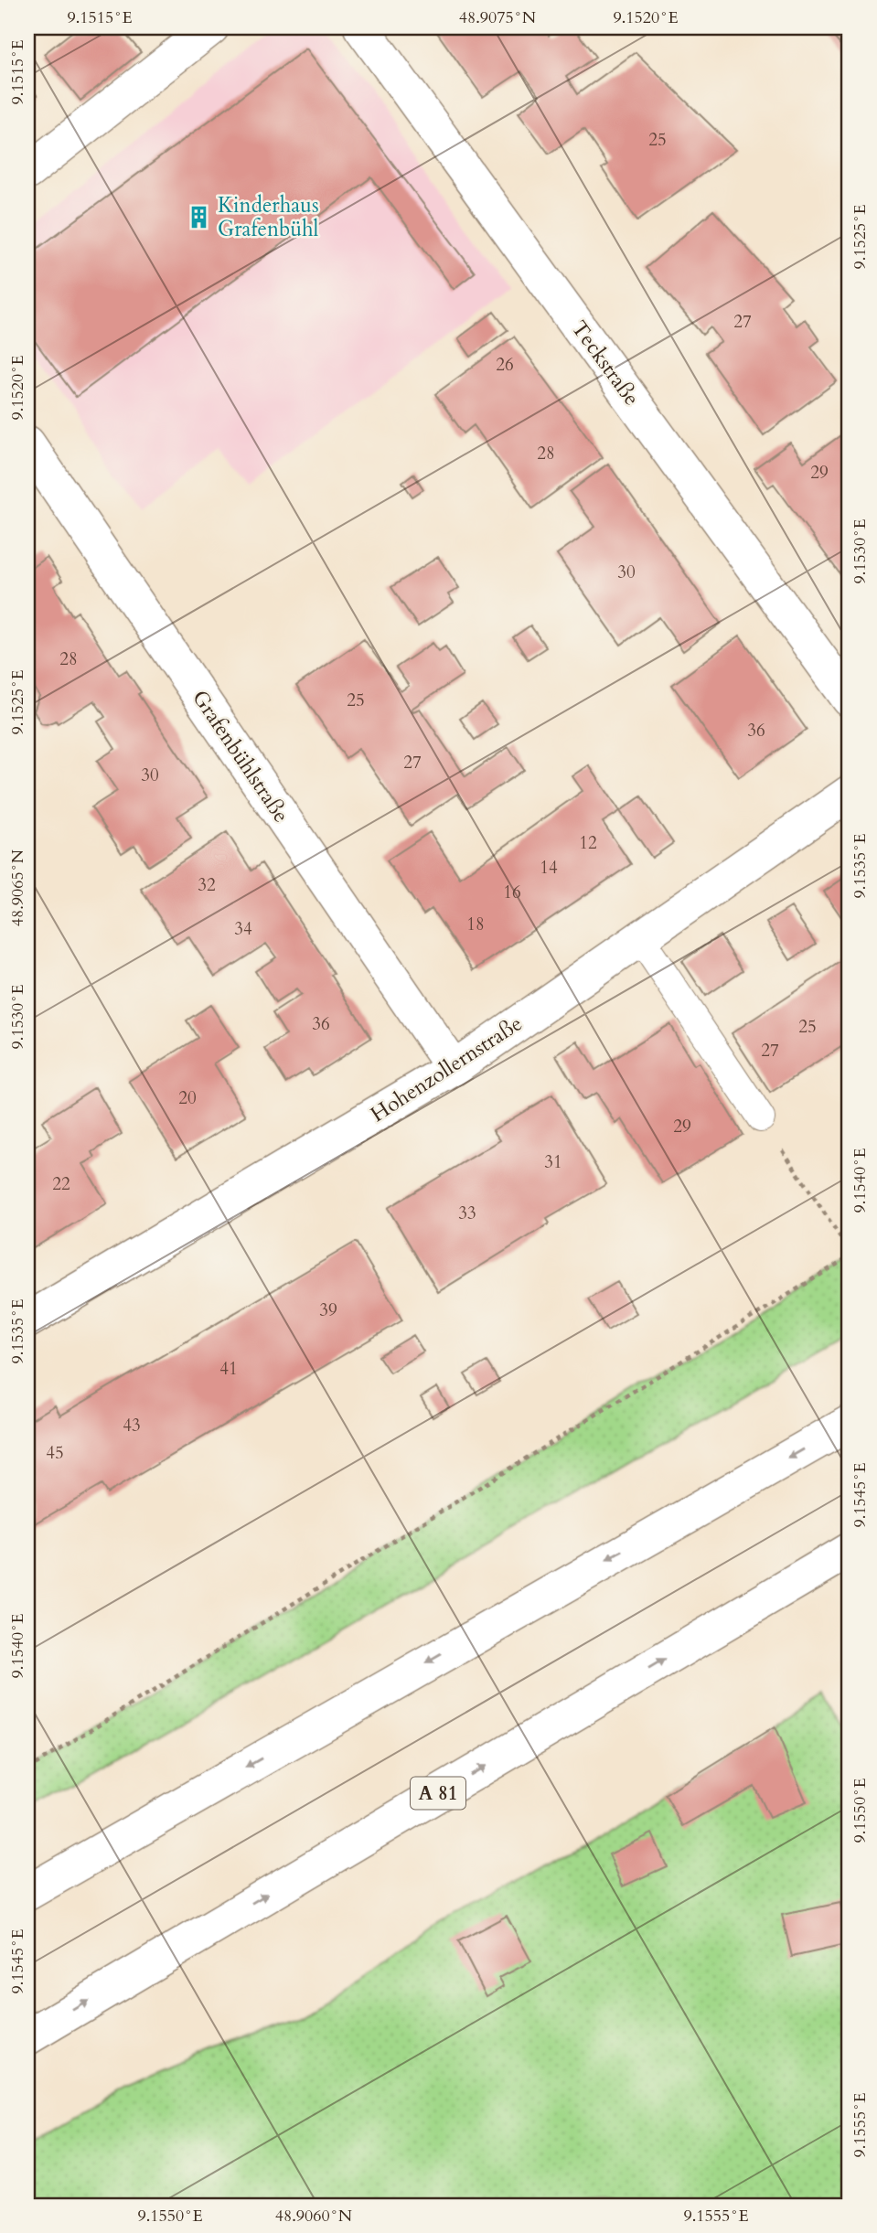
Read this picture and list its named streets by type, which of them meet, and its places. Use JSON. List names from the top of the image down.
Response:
{
  "streets": {
    "main road": [
      "Teckstraße",
      "Grafenbühlstraße",
      "Hohenzollernstraße",
      "A 81"
    ]
  },
  "crossings": [
    ["Grafenbühlstraße", "Hohenzollernstraße"]
  ],
  "places": {
    "building": ["Kinderhaus Grafenbühl"]
  },
  "house_numbers": [
    "25",
    "27",
    "26",
    "28",
    "29",
    "30",
    "28",
    "25",
    "36",
    "27",
    "30",
    "12",
    "14",
    "32",
    "16",
    "18",
    "34",
    "36",
    "25",
    "27",
    "20",
    "29",
    "31",
    "22",
    "33",
    "39",
    "41",
    "43",
    "45"
  ],
  "coordinates": [
    "9.1515°E",
    "48.9075°N",
    "9.1520°E",
    "9.1525°E",
    "9.1530°E",
    "9.1535°E",
    "48.9065°N",
    "9.1540°E",
    "9.1545°E",
    "9.1550°E",
    "9.1555°E",
    "48.9060°N"
  ]
}
